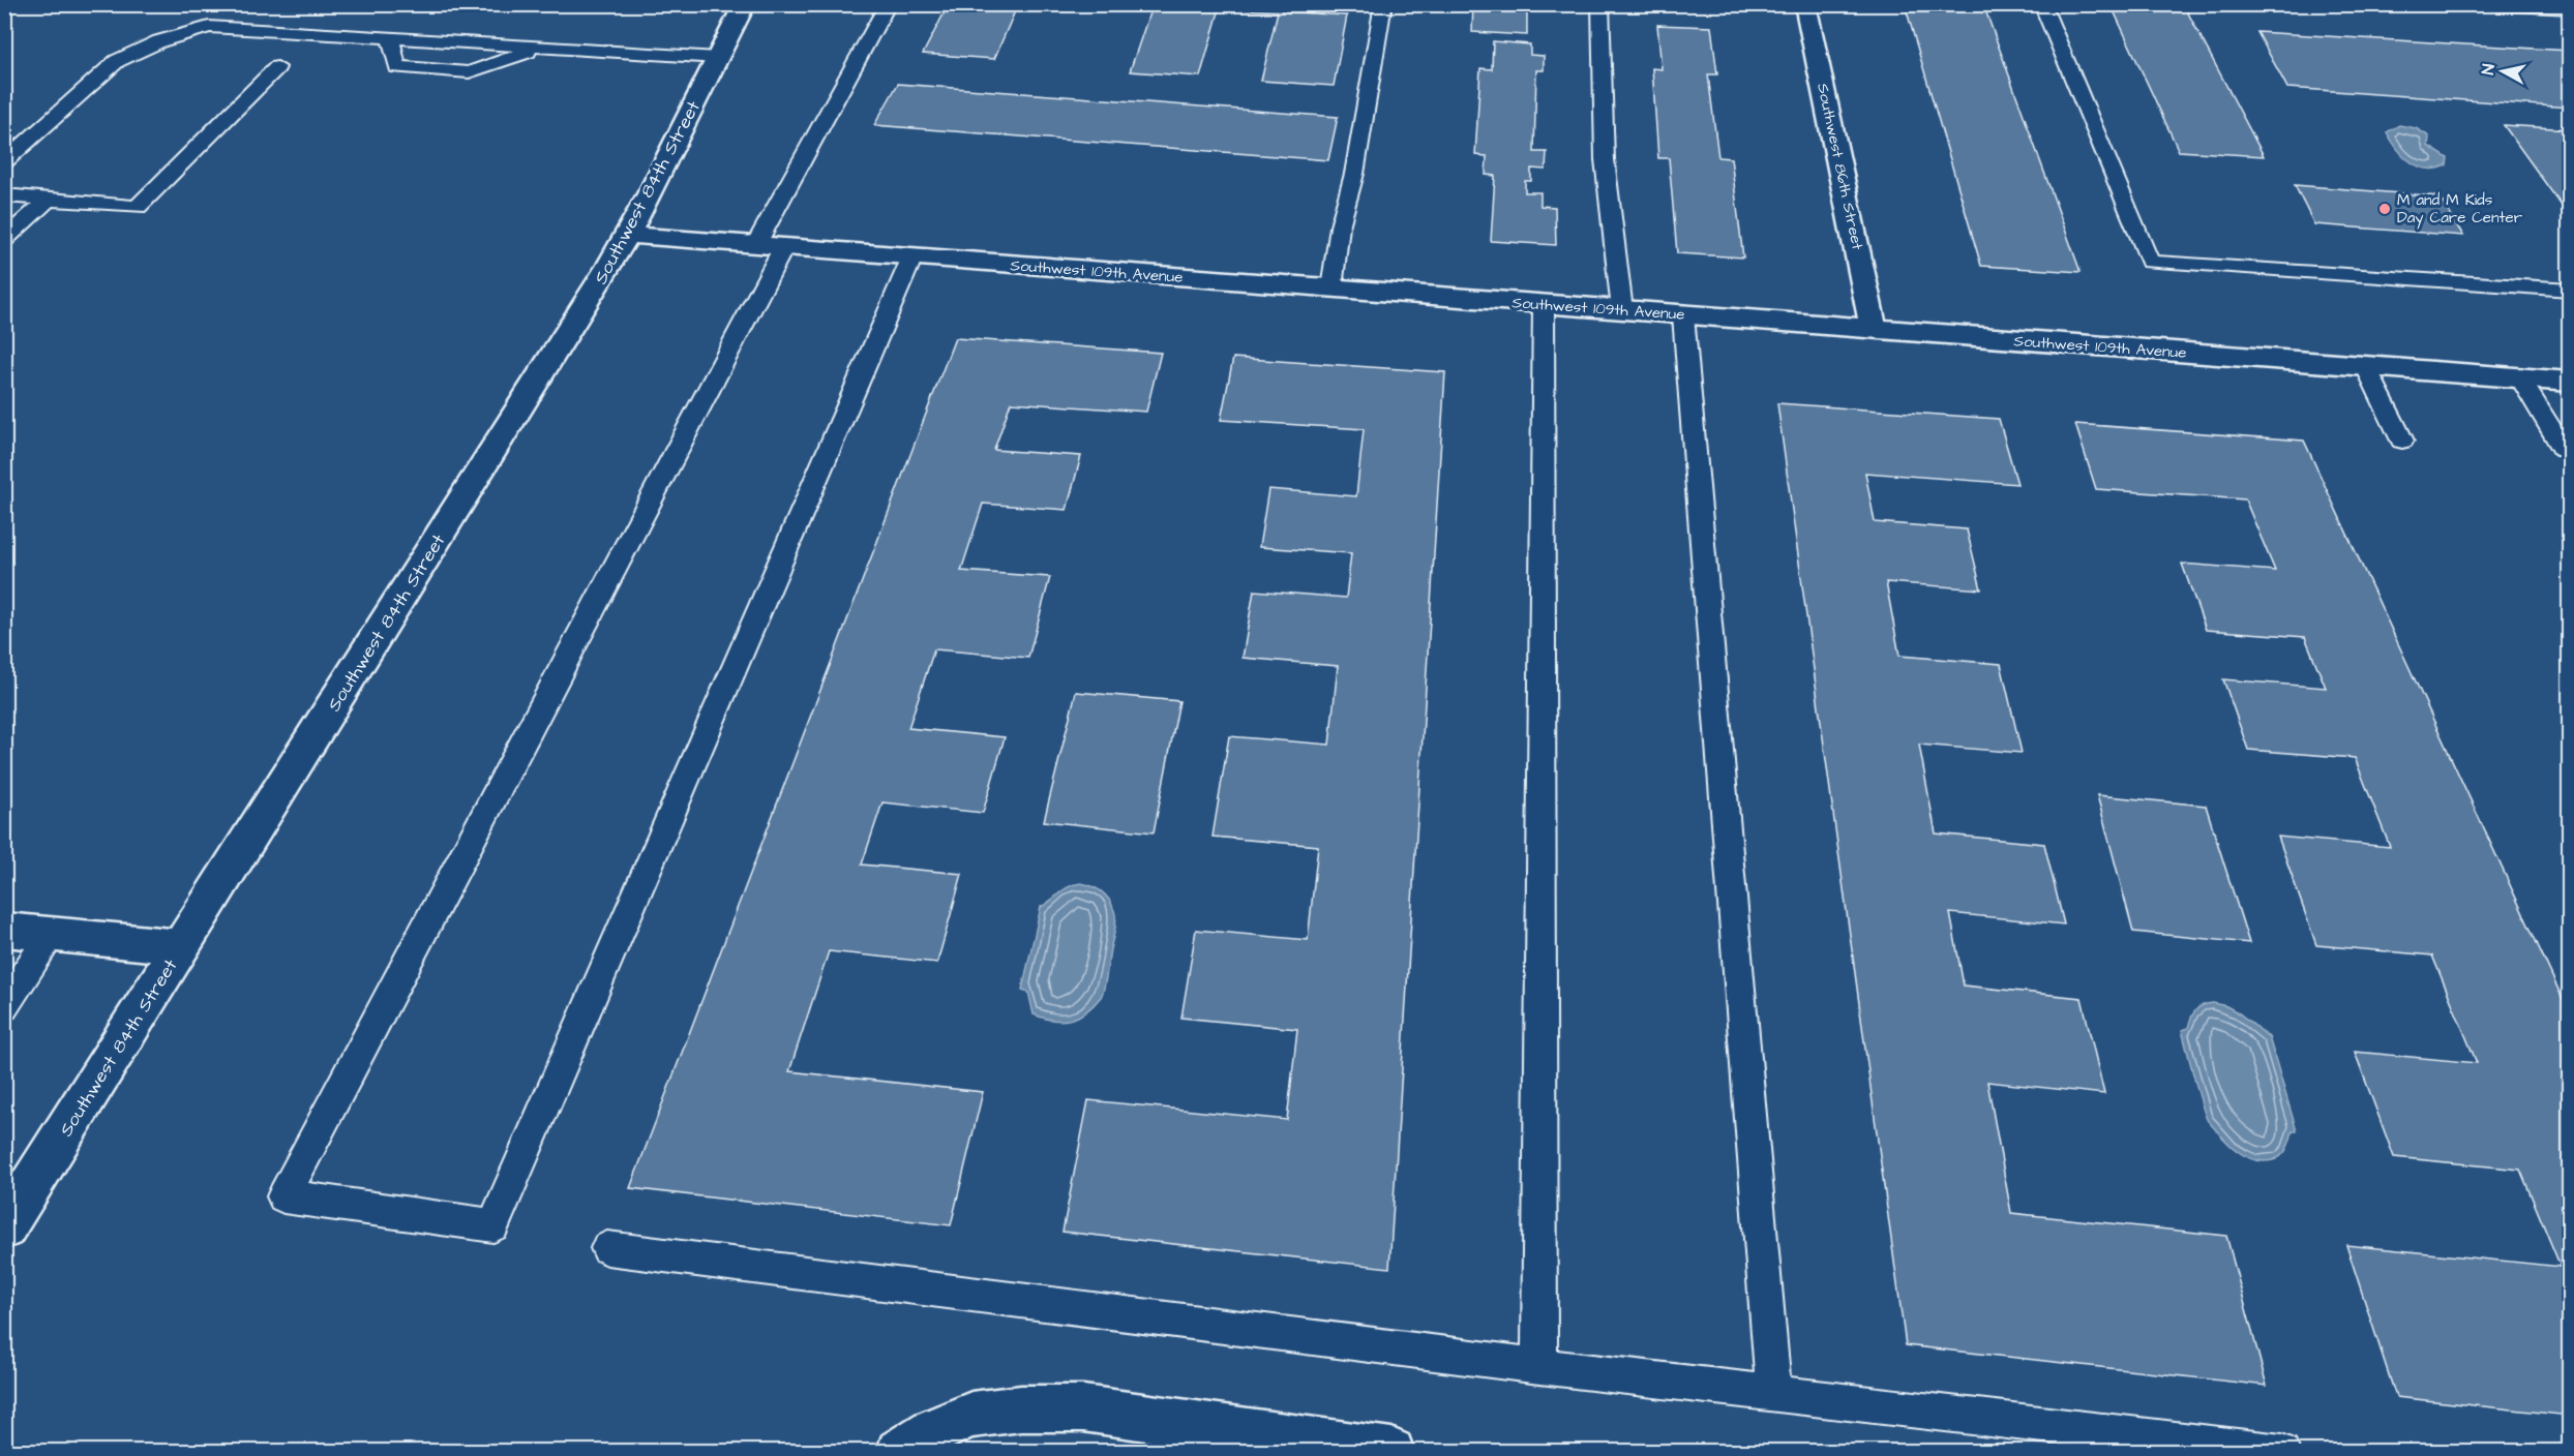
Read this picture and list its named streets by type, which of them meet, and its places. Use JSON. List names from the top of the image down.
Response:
{
  "streets": {
    "street": ["Southwest 86th Street", "Southwest 84th Street", "Southwest 109th Avenue"]
  },
  "crossings": [
    ["Southwest 86th Street", "Southwest 109th Avenue"],
    ["Southwest 84th Street", "Southwest 109th Avenue"]
  ],
  "places": ["M and M Kids Day Care Center"],
  "north": "left"
}
